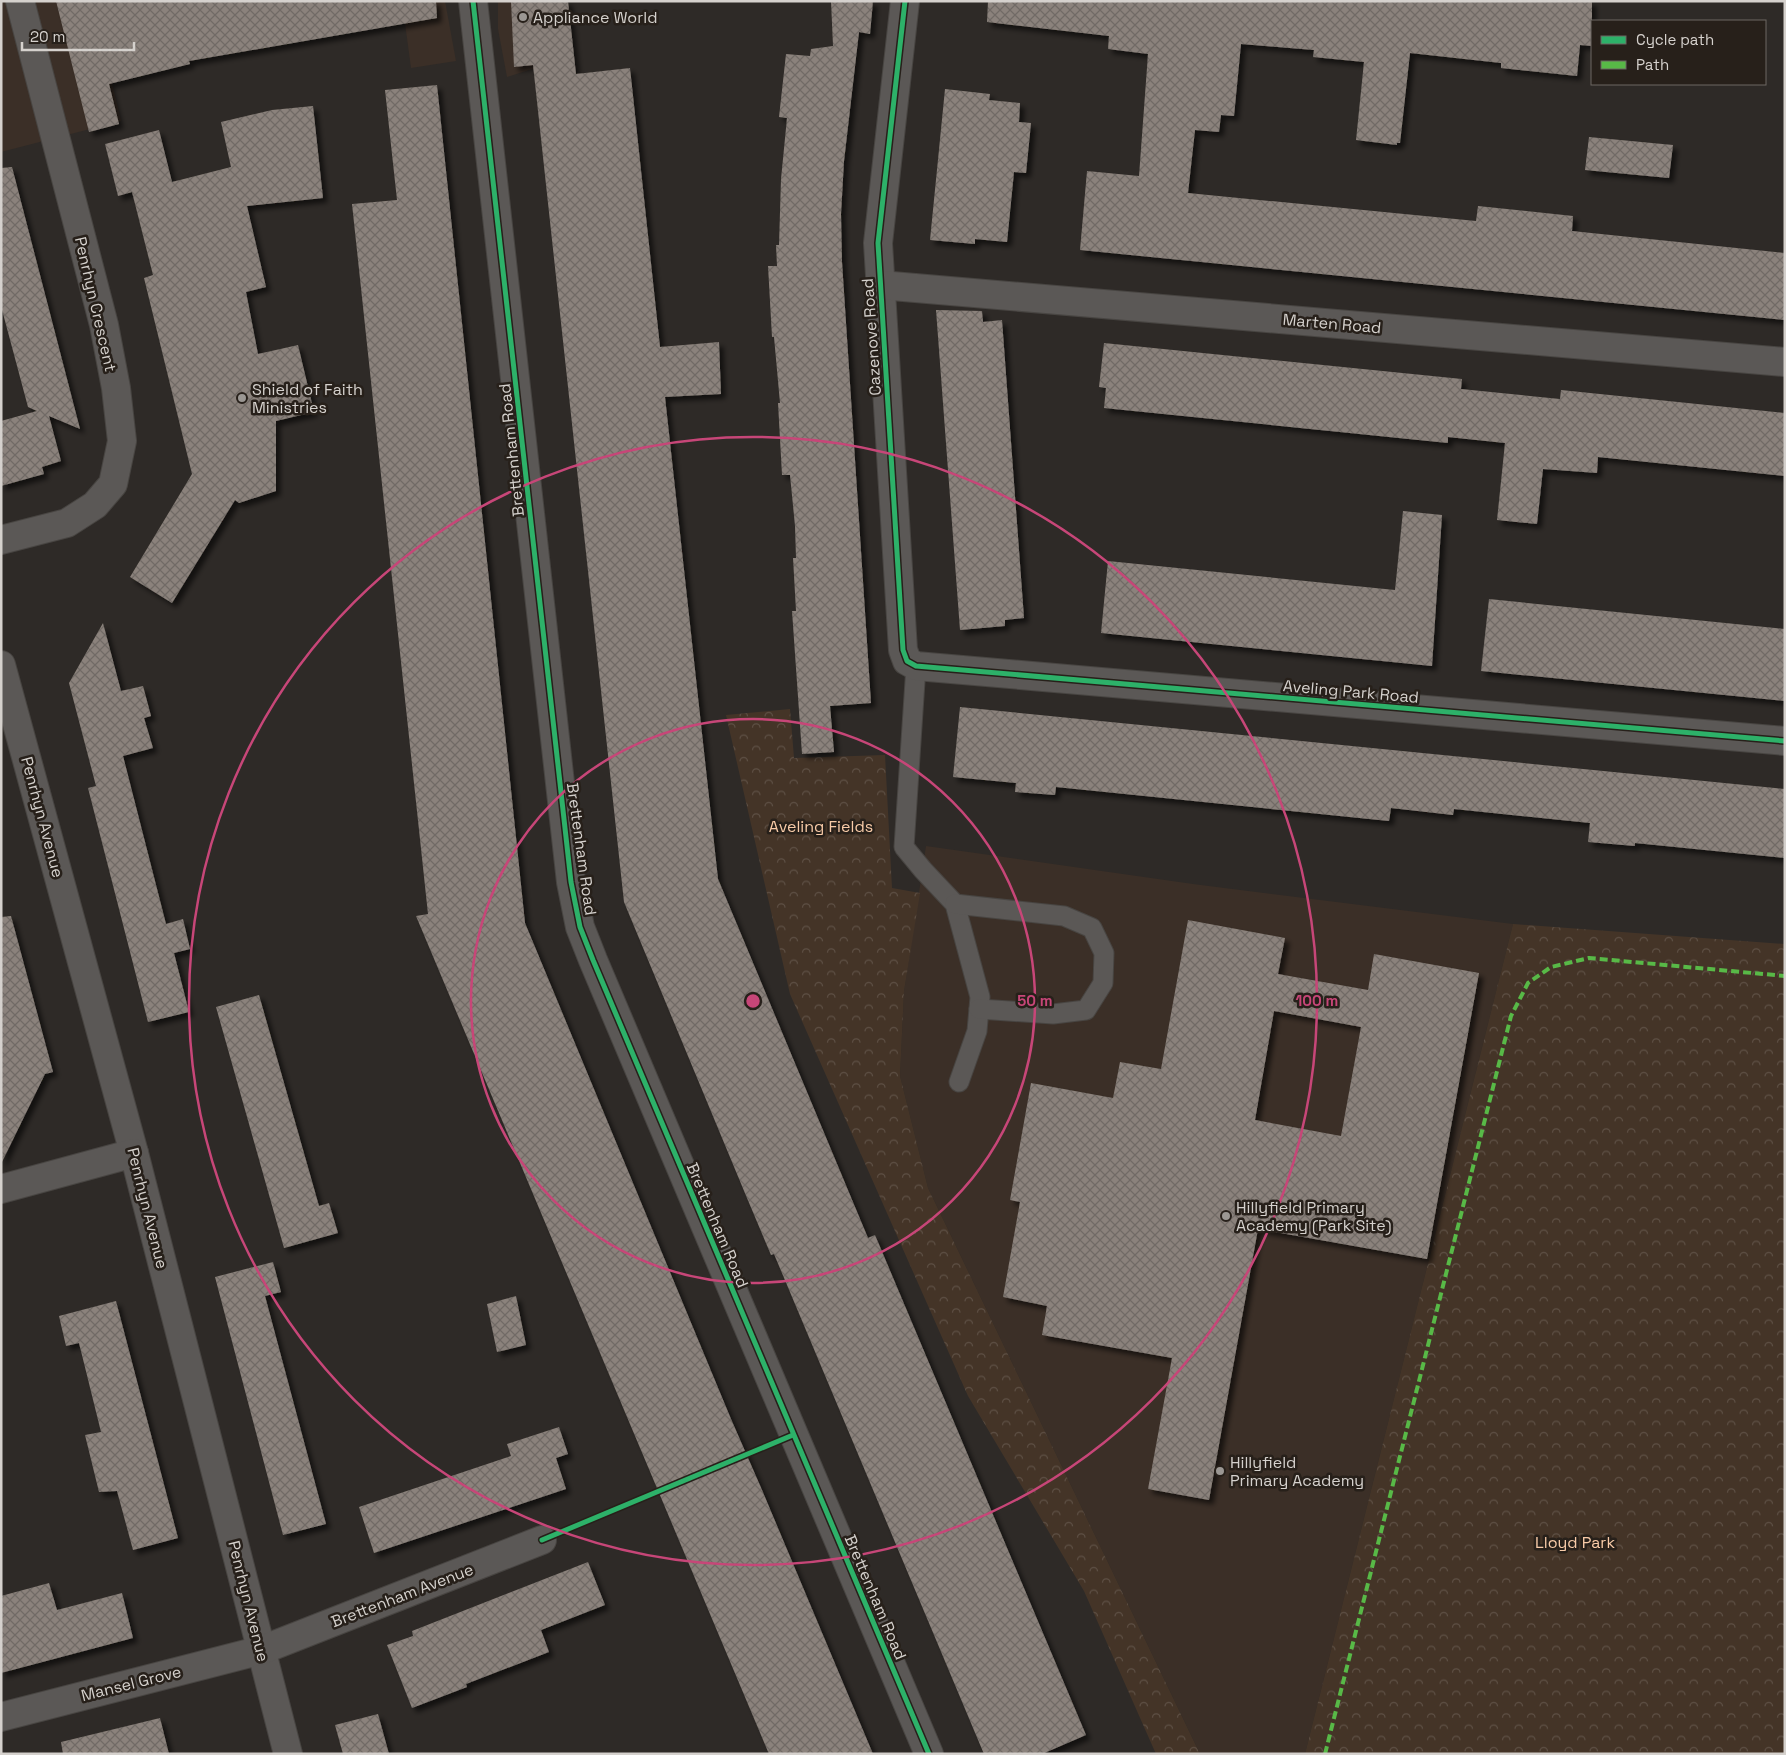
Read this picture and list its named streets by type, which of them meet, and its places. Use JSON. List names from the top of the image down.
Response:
{
  "streets": {
    "street": [
      "Penrhyn Crescent",
      "Marten Road",
      "Cazenove Road",
      "Brettenham Road",
      "Aveling Park Road",
      "Penrhyn Avenue",
      "Brettenham Avenue",
      "Mansel Grove"
    ]
  },
  "crossings": [
    ["Marten Road", "Cazenove Road"],
    ["Cazenove Road", "Aveling Park Road"],
    ["Penrhyn Avenue", "Brettenham Avenue"],
    ["Penrhyn Avenue", "Mansel Grove"],
    ["Brettenham Avenue", "Mansel Grove"]
  ],
  "parks": ["Aveling Fields", "Lloyd Park"],
  "places": [
    "Appliance World",
    "Shield of Faith Ministries",
    "Hillyfield Primary Academy (Park Site)",
    "Hillyfield Primary Academy"
  ],
  "legend": ["Cycle path", "Path"],
  "scale_bar": "20 m",
  "rings": ["50 m", "100 m"]
}
